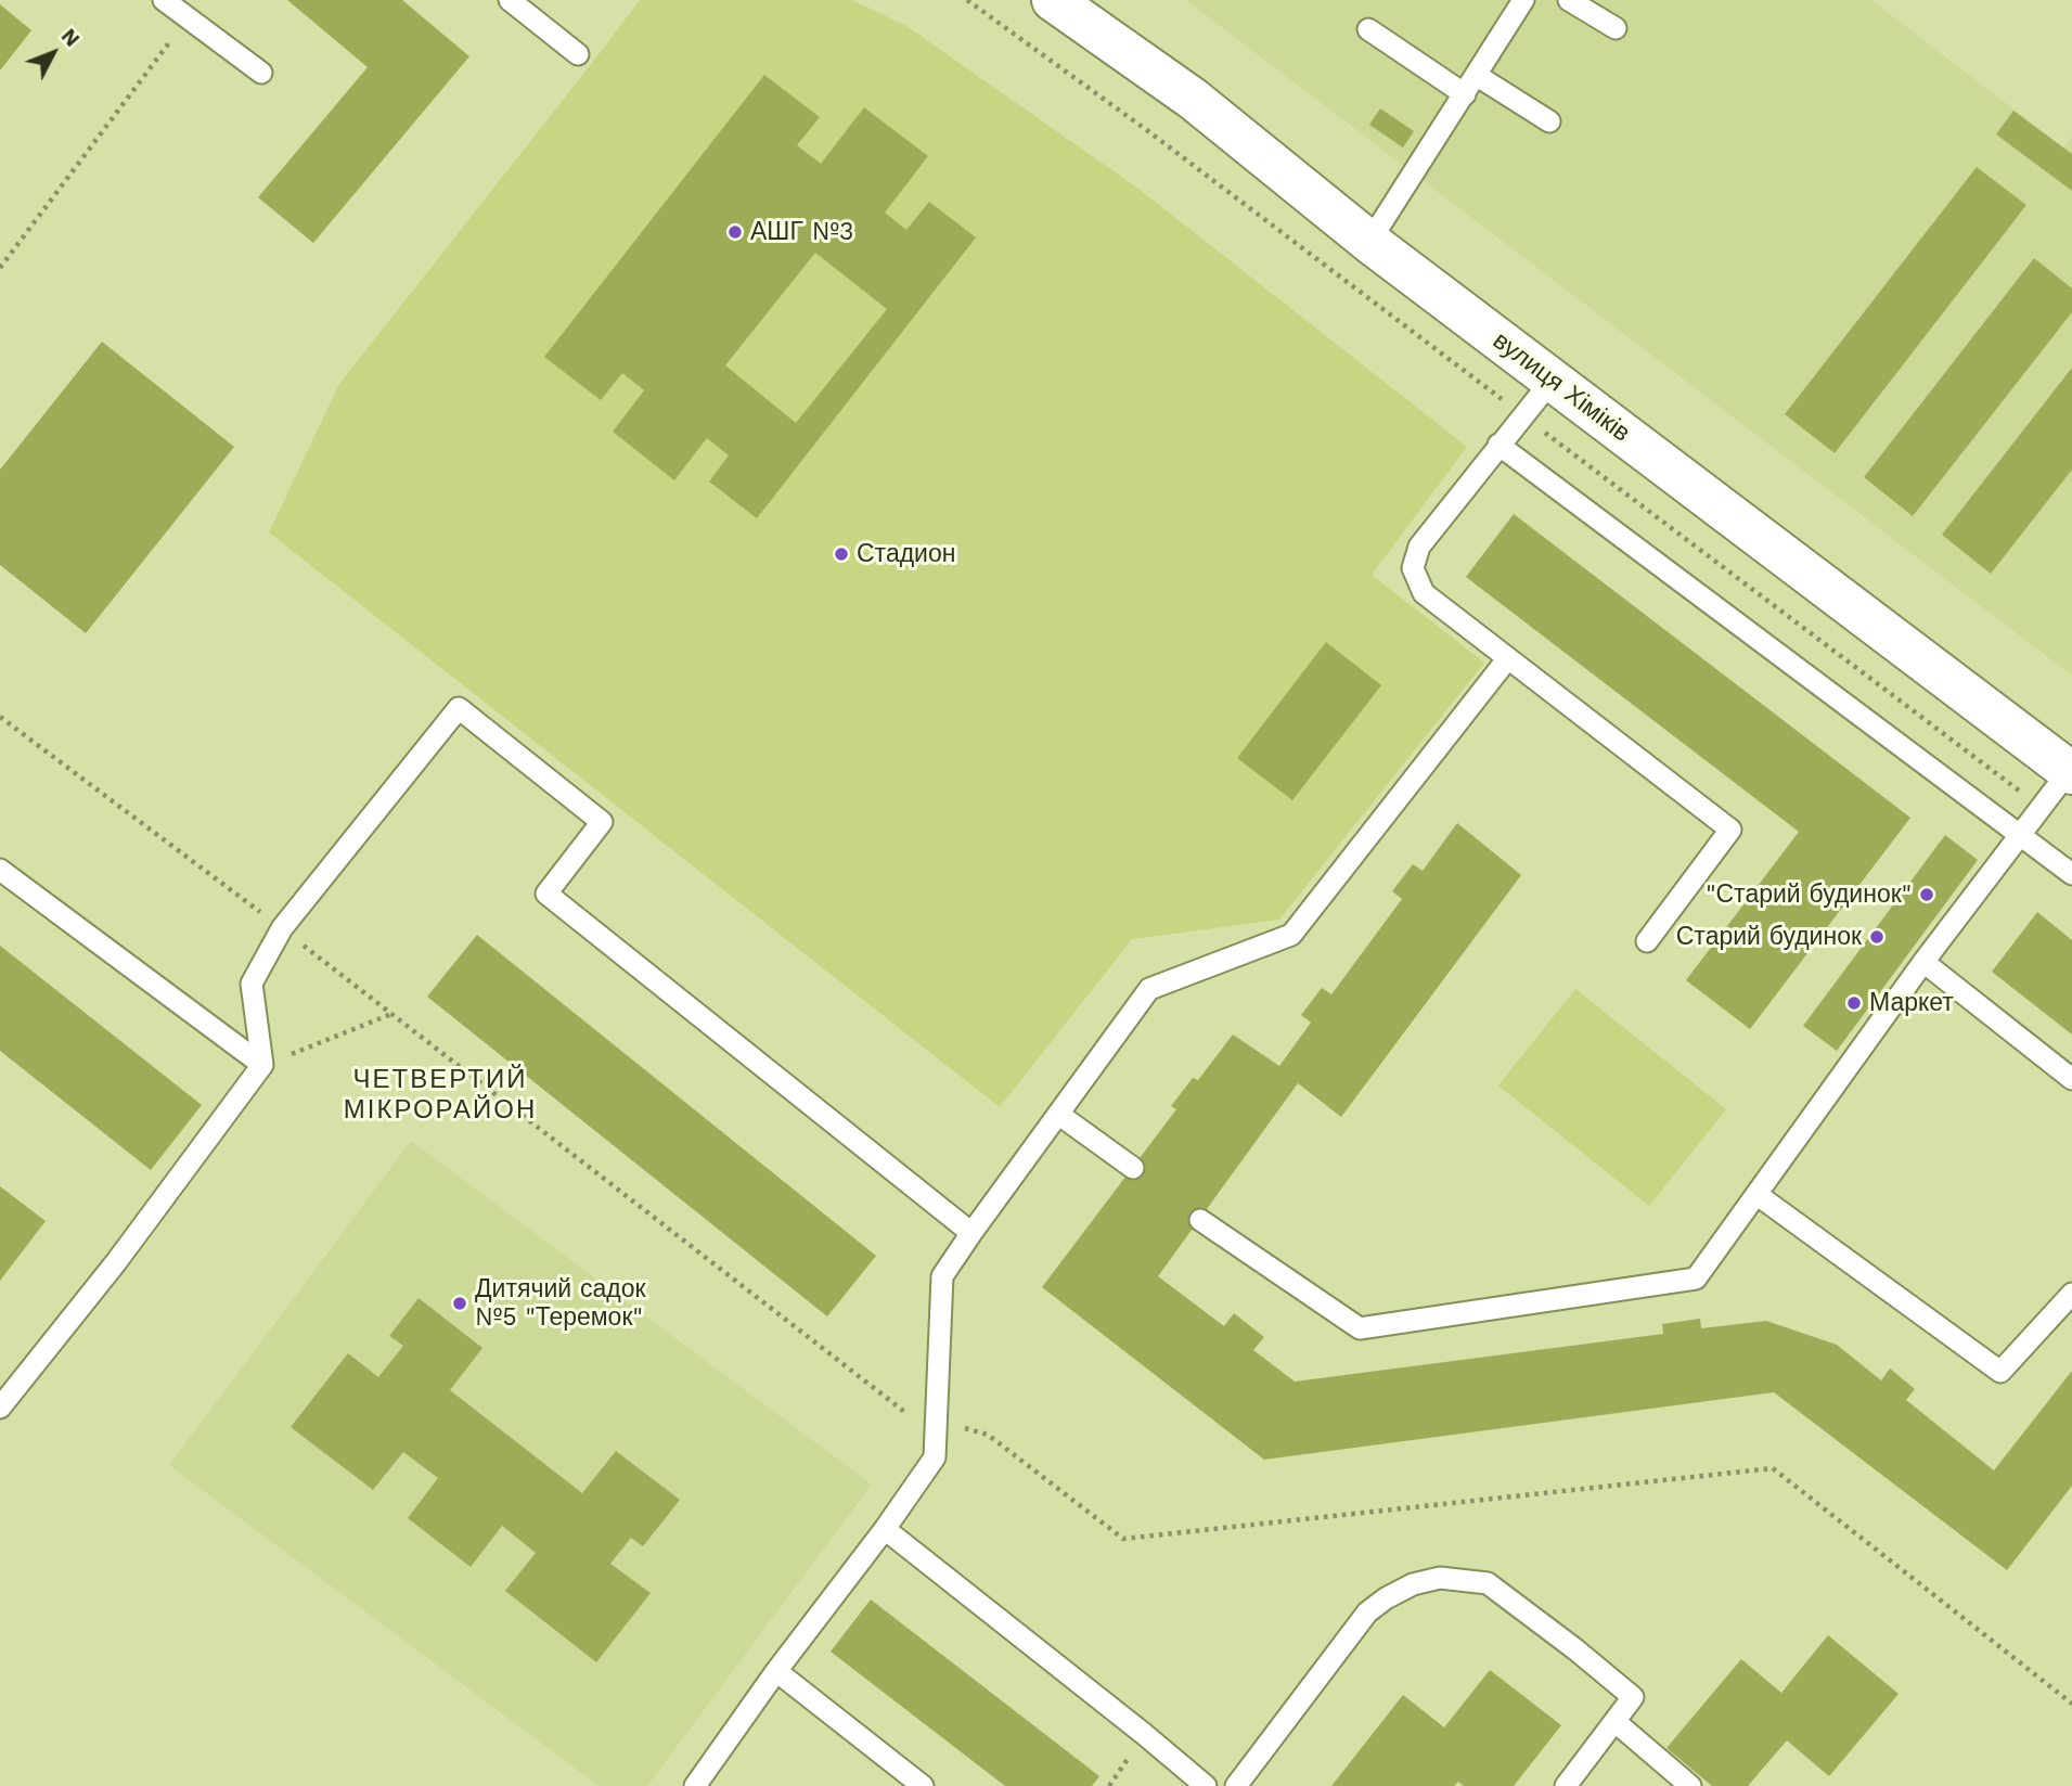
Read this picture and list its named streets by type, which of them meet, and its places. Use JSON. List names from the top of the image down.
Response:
{
  "streets": {
    "street": ["вулиця Хіміків"]
  },
  "districts": ["ЧЕТВЕРТИЙ МІКРОРАЙОН"],
  "places": [
    "АШГ №3",
    "Стадион",
    "\"Старий будинок\"",
    "Старий будинок",
    "Маркет",
    "Дитячий садок №5 \"Теремок\""
  ],
  "north": "top right"
}
